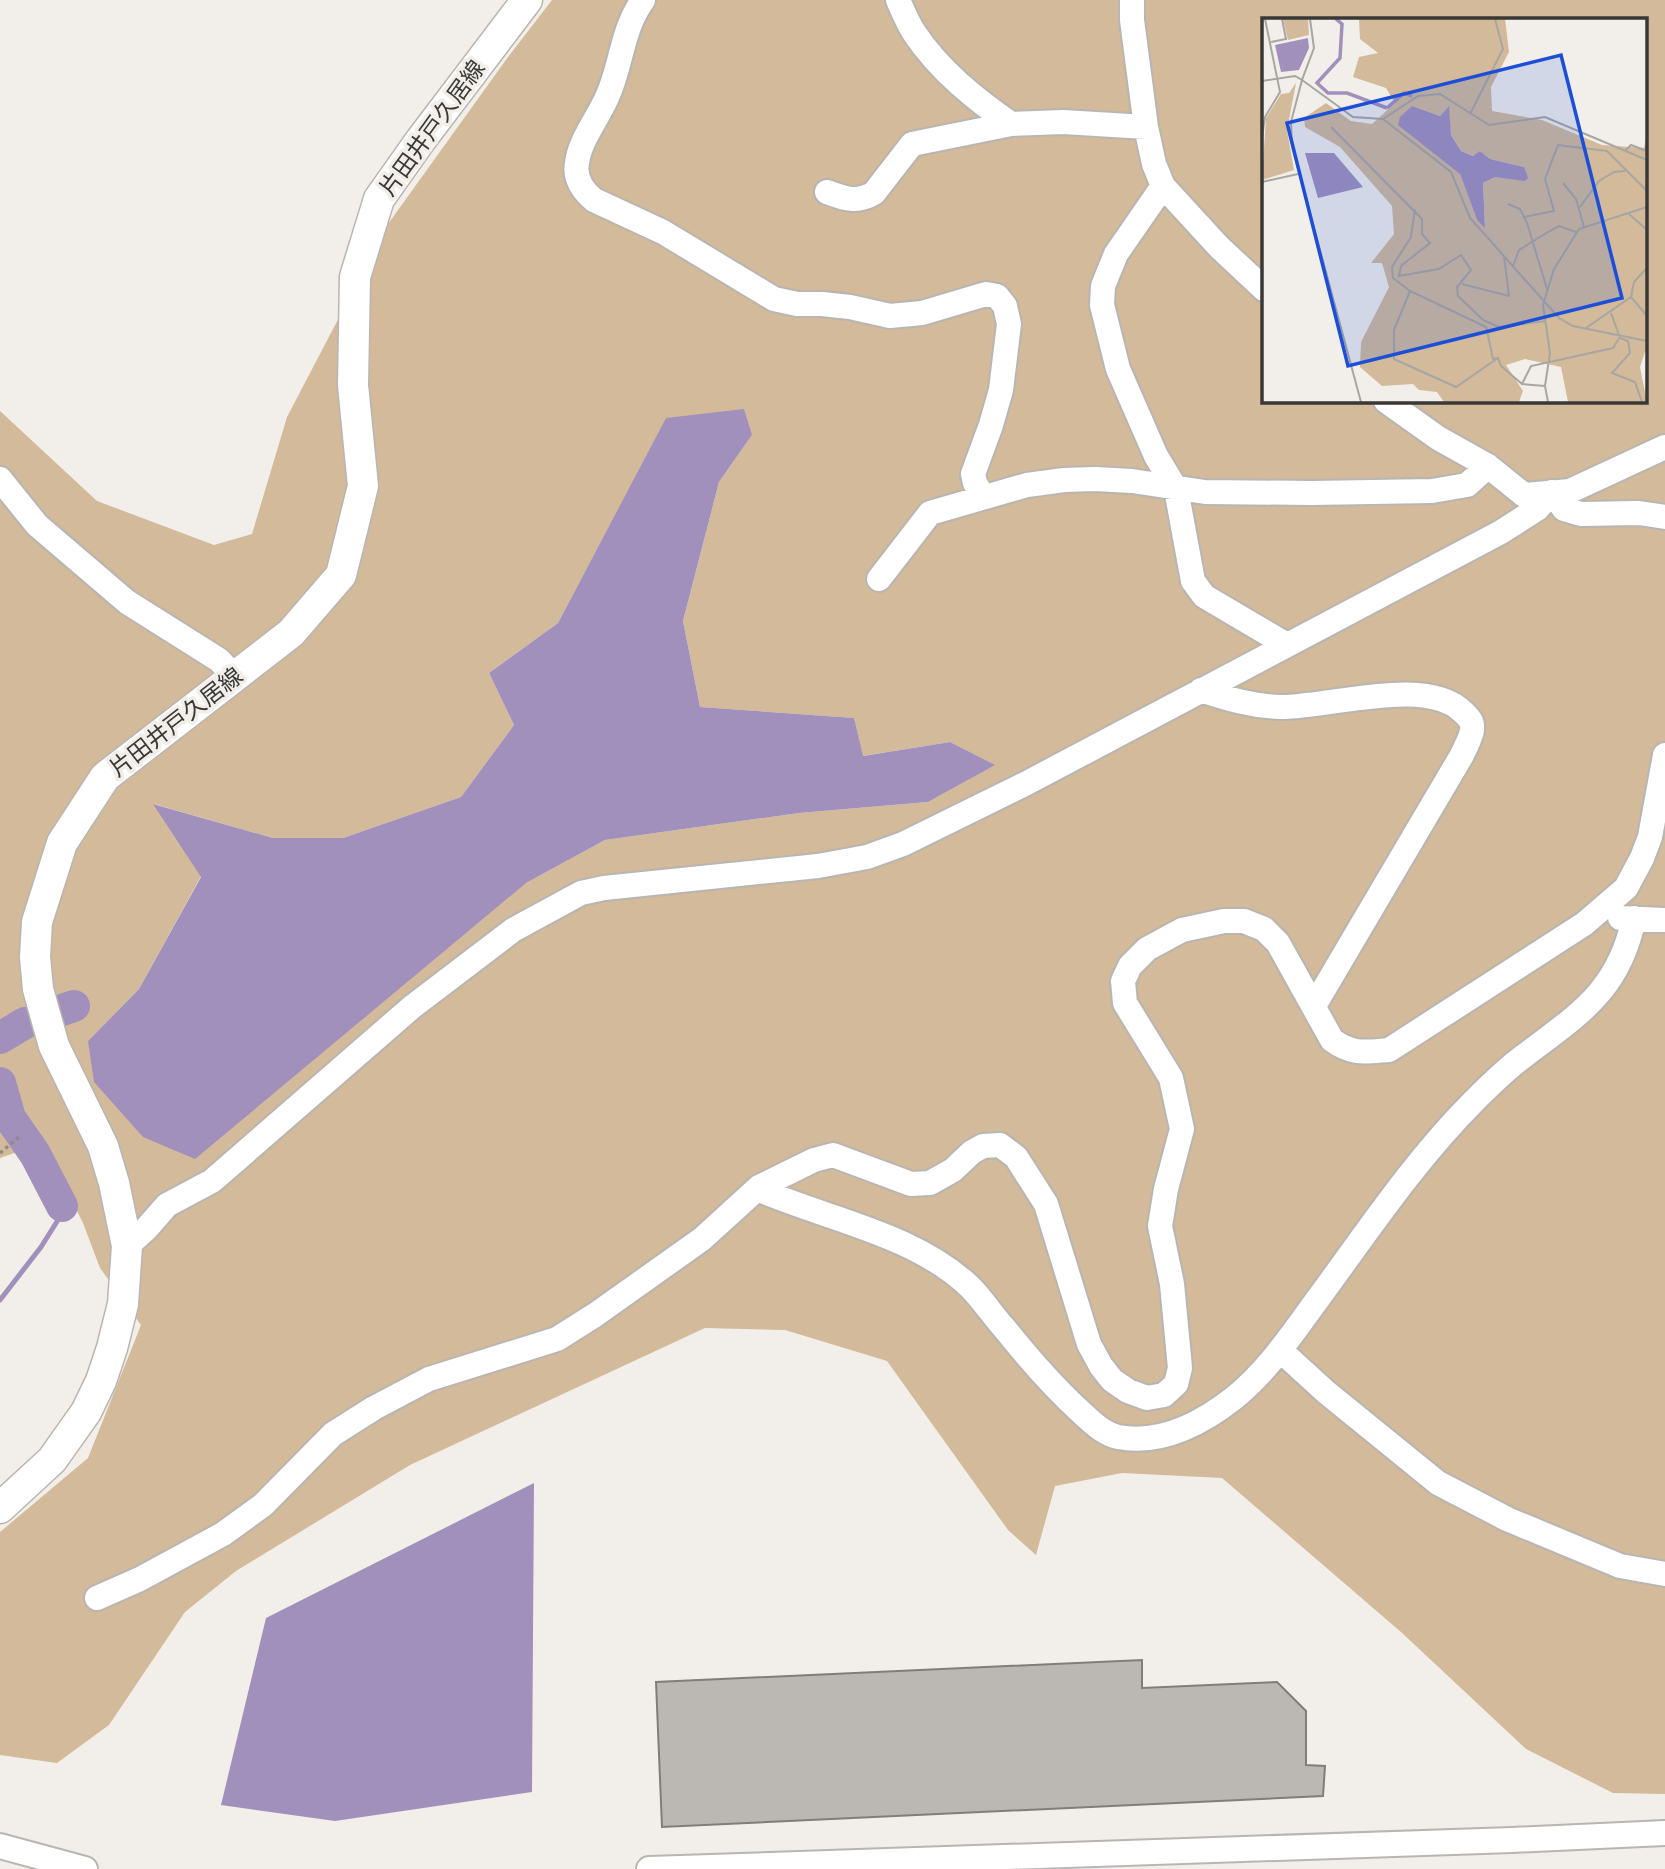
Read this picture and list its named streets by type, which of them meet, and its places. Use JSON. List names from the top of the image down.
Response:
{
  "streets": {
    "main road": ["片田井戸久居線"]
  }
}
